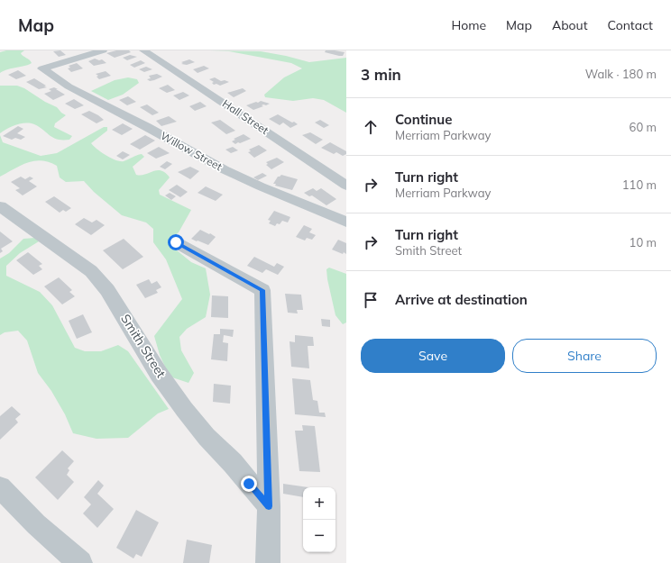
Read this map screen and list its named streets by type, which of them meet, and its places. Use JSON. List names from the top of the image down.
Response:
{
  "streets": {
    "street": ["Hall Street", "Willow Street", "Smith Street"]
  },
  "page": {
    "header": "Map",
    "nav": [
      "Home",
      "Map",
      "About",
      "Contact"
    ],
    "heading": ["3 min", "Walk · 180 m"],
    "list": [
      ["Continue", "Merriam Parkway", "60 m"],
      ["Turn right", "Merriam Parkway", "110 m"],
      ["Turn right", "Smith Street", "10 m"],
      "Arrive at destination"
    ],
    "buttons": ["Save", "Share"],
    "map_buttons": ["+", "−"]
  }
}
